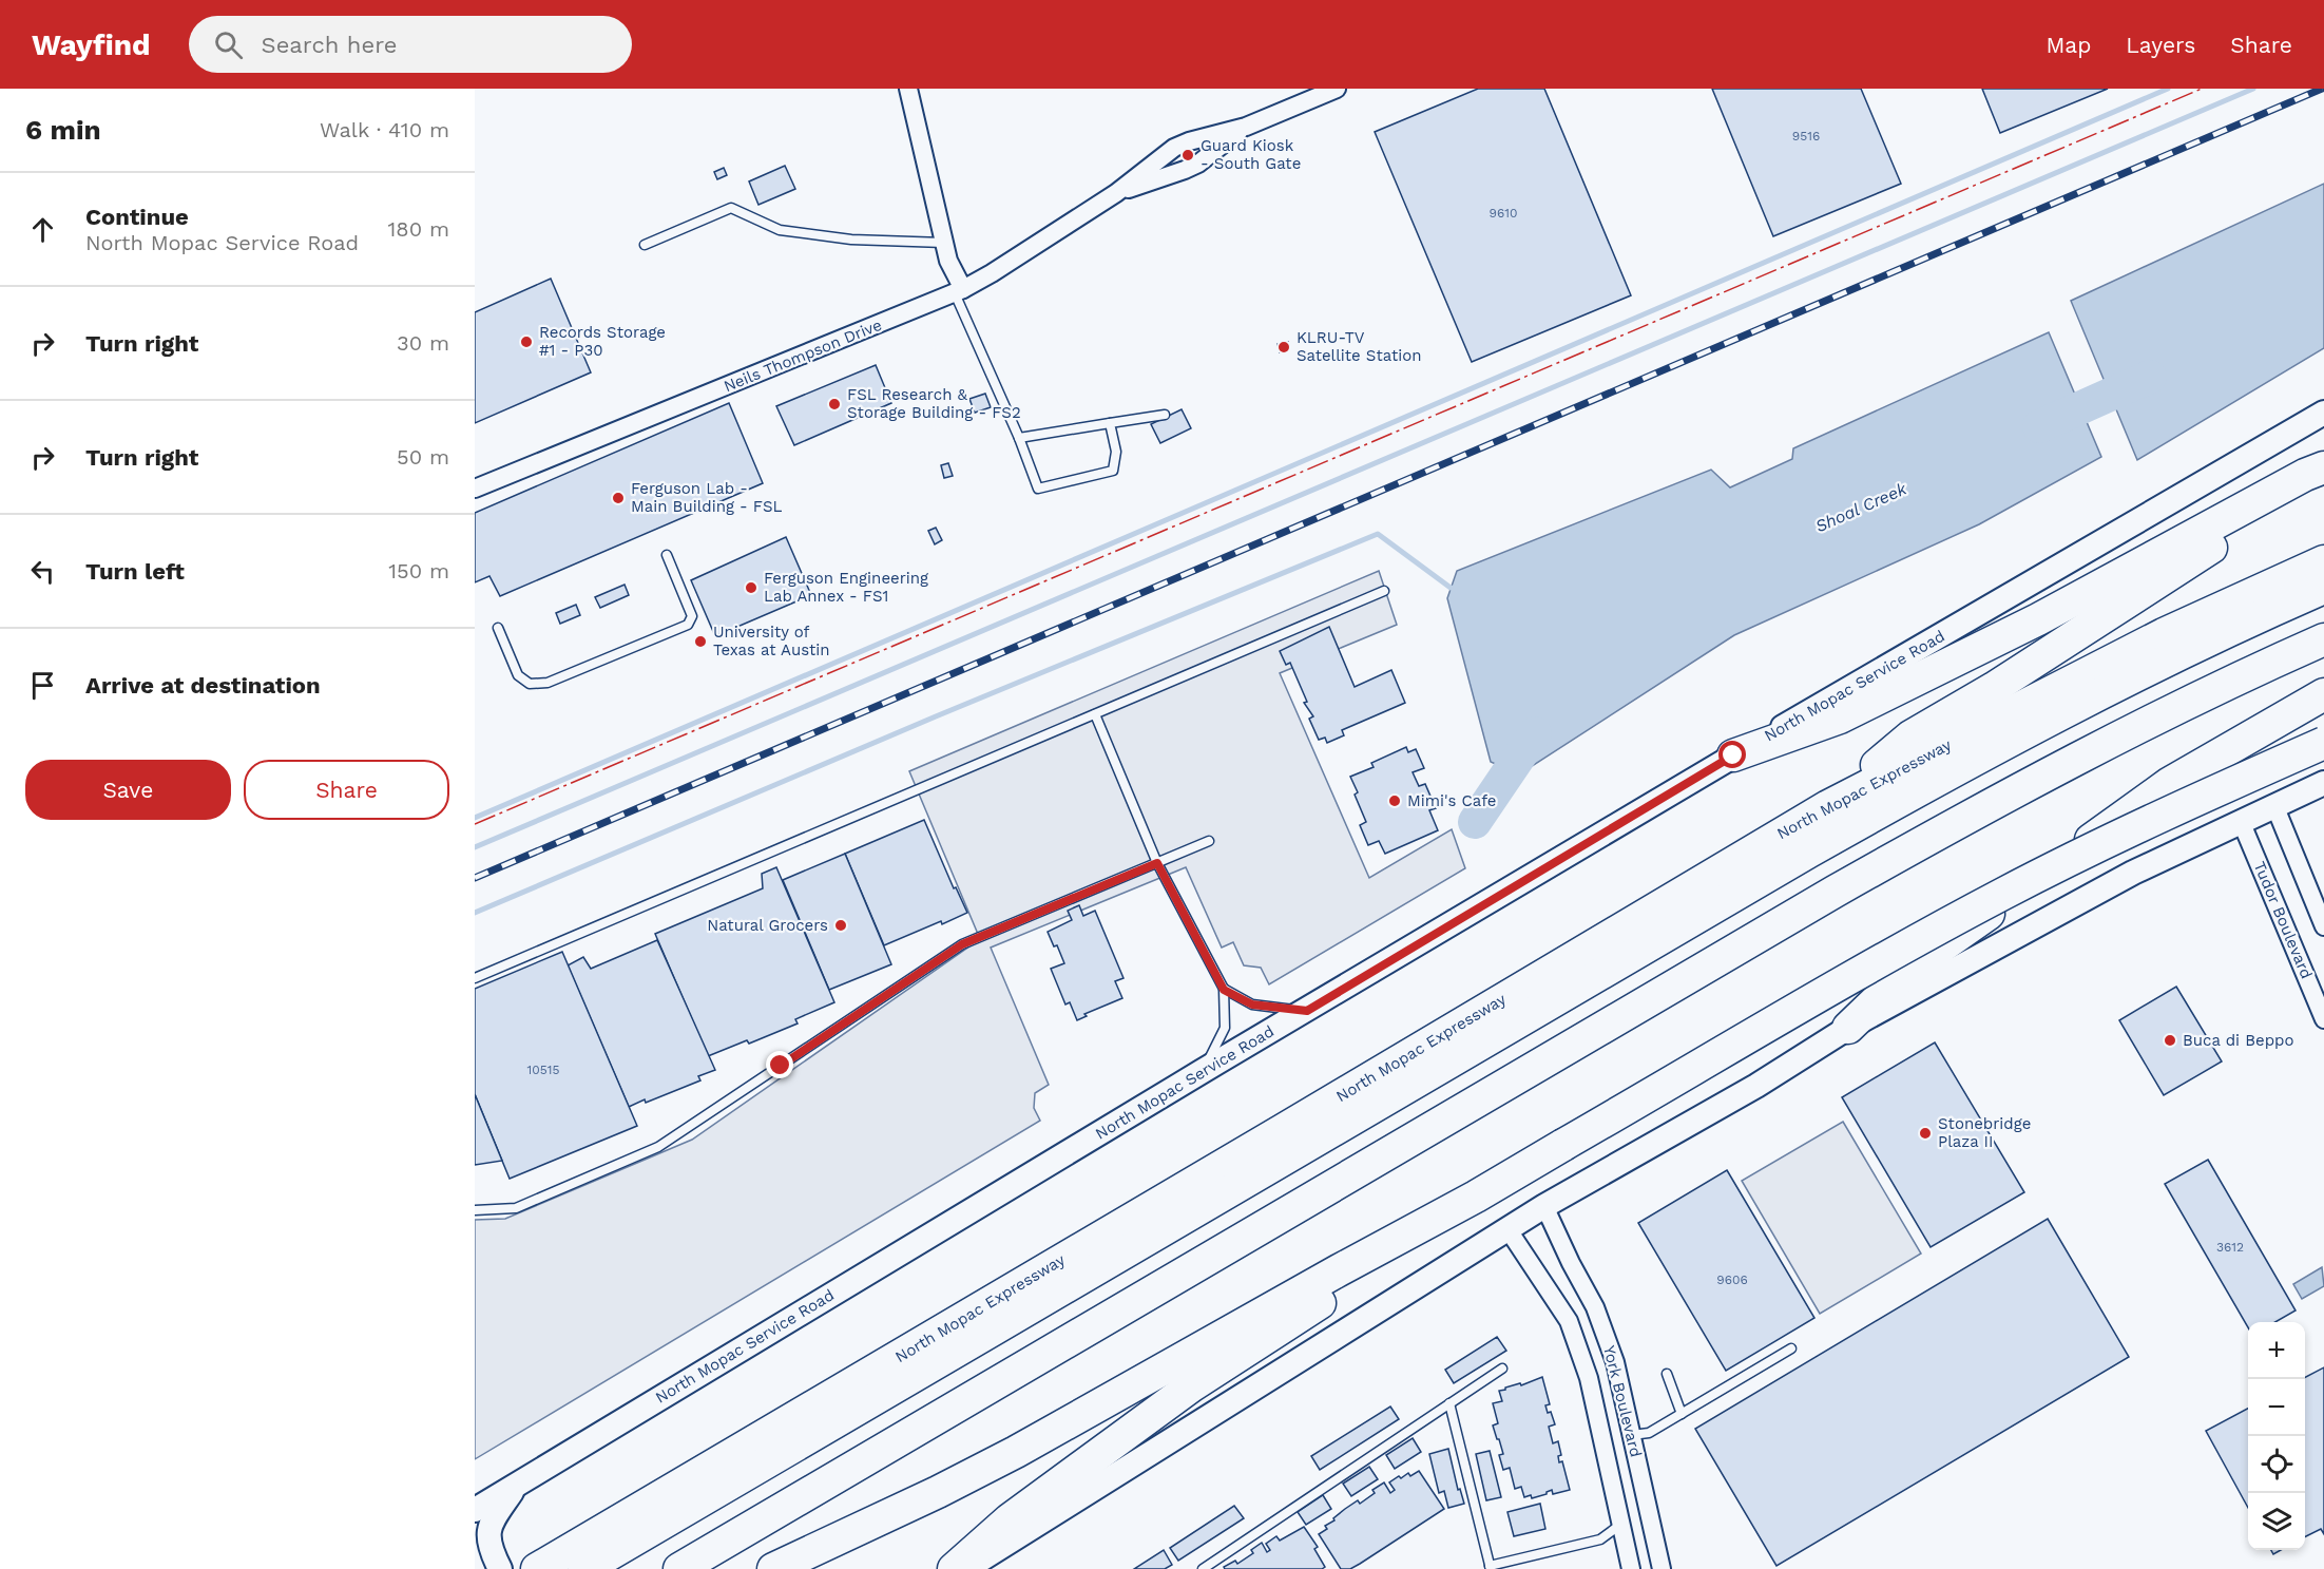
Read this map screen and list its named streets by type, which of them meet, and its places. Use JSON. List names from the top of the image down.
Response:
{
  "streets": {
    "highway": ["North Mopac Expressway"],
    "main road": ["North Mopac Service Road"],
    "street": ["Neils Thompson Drive", "Tudor Boulevard", "York Boulevard"]
  },
  "water": ["Shoal Creek"],
  "places": [
    "Guard Kiosk - South Gate",
    "Records Storage #1 - P30",
    "KLRU-TV Satellite Station",
    "FSL Research & Storage Building - FS2",
    "Ferguson Lab - Main Building - FSL",
    "Ferguson Engineering Lab Annex - FS1",
    "University of Texas at Austin",
    "Mimi's Cafe",
    "Natural Grocers",
    "Buca di Beppo",
    "Stonebridge Plaza II"
  ],
  "house_numbers": [
    "9516",
    "9610",
    "10515",
    "3612",
    "9606"
  ],
  "page": {
    "header": "Wayfind",
    "search": "Search here",
    "nav": ["Map", "Layers", "Share"],
    "heading": ["6 min", "Walk · 410 m"],
    "list": [
      ["Continue", "North Mopac Service Road", "180 m"],
      ["Turn right", "30 m"],
      ["Turn right", "50 m"],
      ["Turn left", "150 m"],
      "Arrive at destination"
    ],
    "buttons": ["Save", "Share"],
    "map_buttons": ["+", "−"]
  }
}
